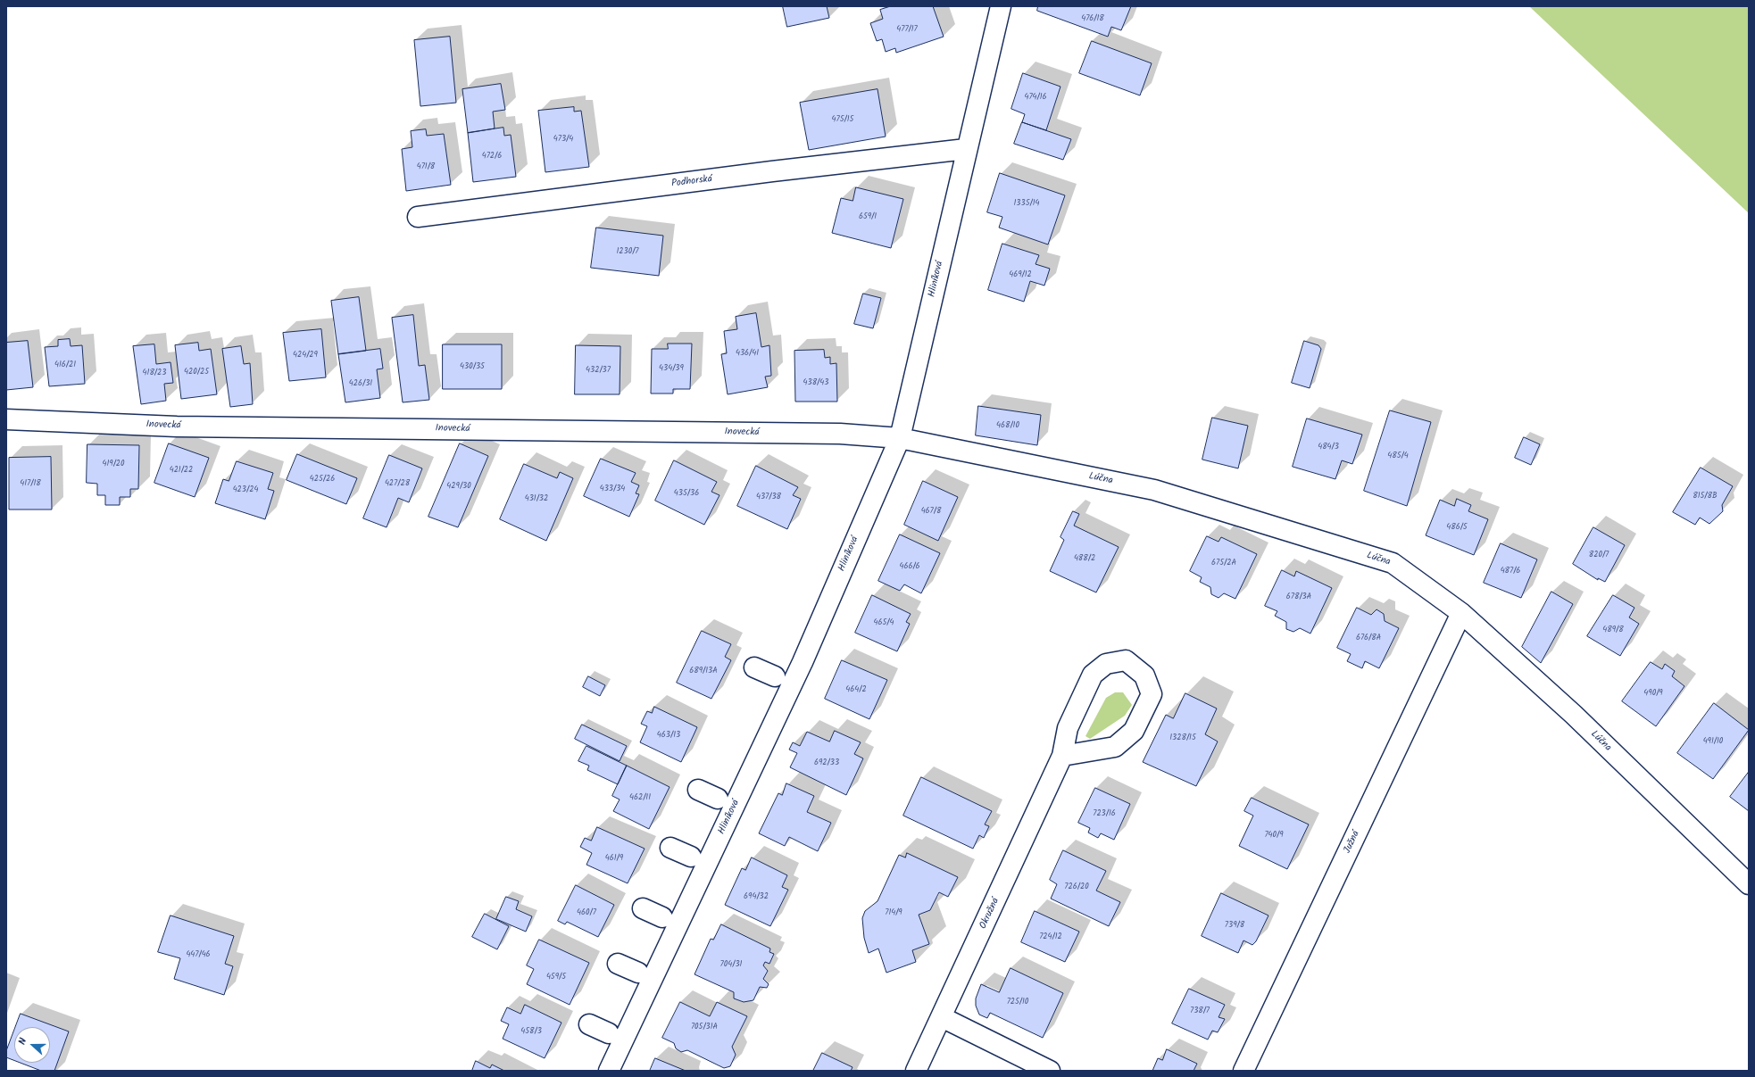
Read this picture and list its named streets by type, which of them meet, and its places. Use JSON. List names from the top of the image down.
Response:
{
  "streets": {
    "street": [
      "Podhorská",
      "Hliníková",
      "Inovecká",
      "Lúčna",
      "Južná",
      "Okružná"
    ]
  },
  "crossings": [
    ["Podhorská", "Hliníková"],
    ["Hliníková", "Inovecká"],
    ["Hliníková", "Lúčna"],
    ["Inovecká", "Lúčna"],
    ["Lúčna", "Južná"]
  ],
  "house_numbers": [
    "476/18",
    "477/17",
    "474/16",
    "475/15",
    "473/4",
    "472/6",
    "471/8",
    "1335/14",
    "659/1",
    "1230/7",
    "469/12",
    "436/41",
    "424/29",
    "416/21",
    "430/35",
    "434/39",
    "432/37",
    "420/25",
    "418/23",
    "438/43",
    "426/31",
    "468/10",
    "484/3",
    "485/4",
    "419/20",
    "421/22",
    "425/26",
    "417/18",
    "427/28",
    "429/30",
    "433/34",
    "423/24",
    "435/36",
    "815/8B",
    "437/38",
    "431/32",
    "467/8",
    "486/5",
    "820/7",
    "488/2",
    "675/2A",
    "466/6",
    "487/6",
    "678/3A",
    "465/4",
    "489/8",
    "676/8A",
    "689/13A",
    "464/2",
    "490/9",
    "463/13",
    "1328/15",
    "491/10",
    "692/33",
    "462/11",
    "723/16",
    "740/9",
    "461/9",
    "726/20",
    "694/32",
    "460/7",
    "714/9",
    "739/8",
    "724/12",
    "447/46",
    "704/31",
    "459/5",
    "725/10",
    "738/7",
    "705/31A",
    "458/3"
  ],
  "north": "left"
}
